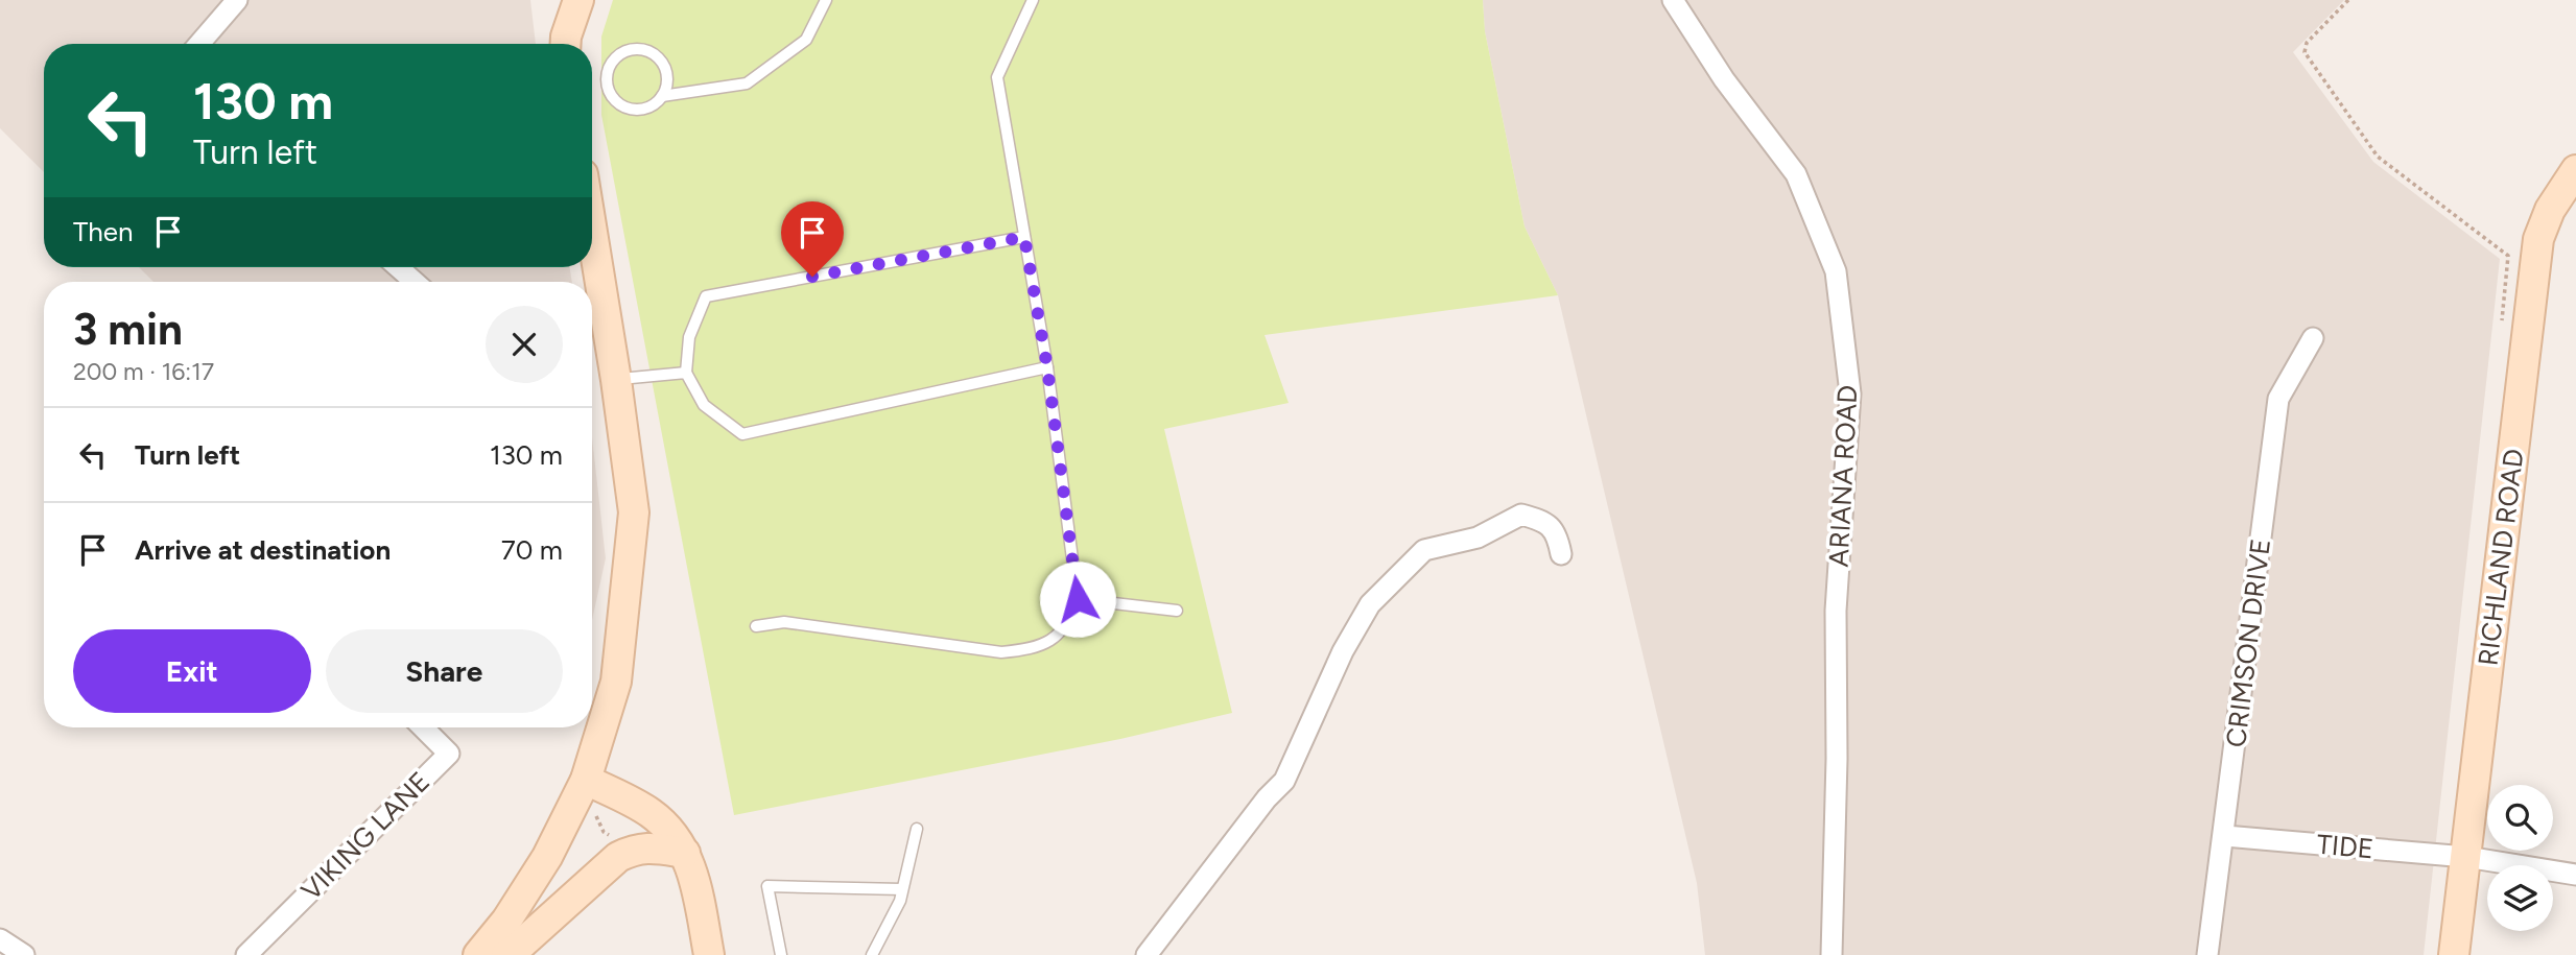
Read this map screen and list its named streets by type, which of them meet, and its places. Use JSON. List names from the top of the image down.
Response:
{
  "streets": {
    "main road": ["RICHLAND ROAD"],
    "street": [
      "ARIANA ROAD",
      "CRIMSON DRIVE",
      "VIKING LANE",
      "TIDE"
    ]
  },
  "crossings": [
    ["RICHLAND ROAD", "TIDE"],
    ["CRIMSON DRIVE", "TIDE"]
  ],
  "page": {
    "turn": ["130 m", "Turn left"],
    "then": "Then",
    "heading": ["3 min", "200 m · 16:17"],
    "list": [
      {
        "name": "Turn left",
        "value": "130 m"
      },
      {
        "name": "Arrive at destination",
        "value": "70 m"
      }
    ],
    "buttons": ["Exit", "Share"]
  }
}
